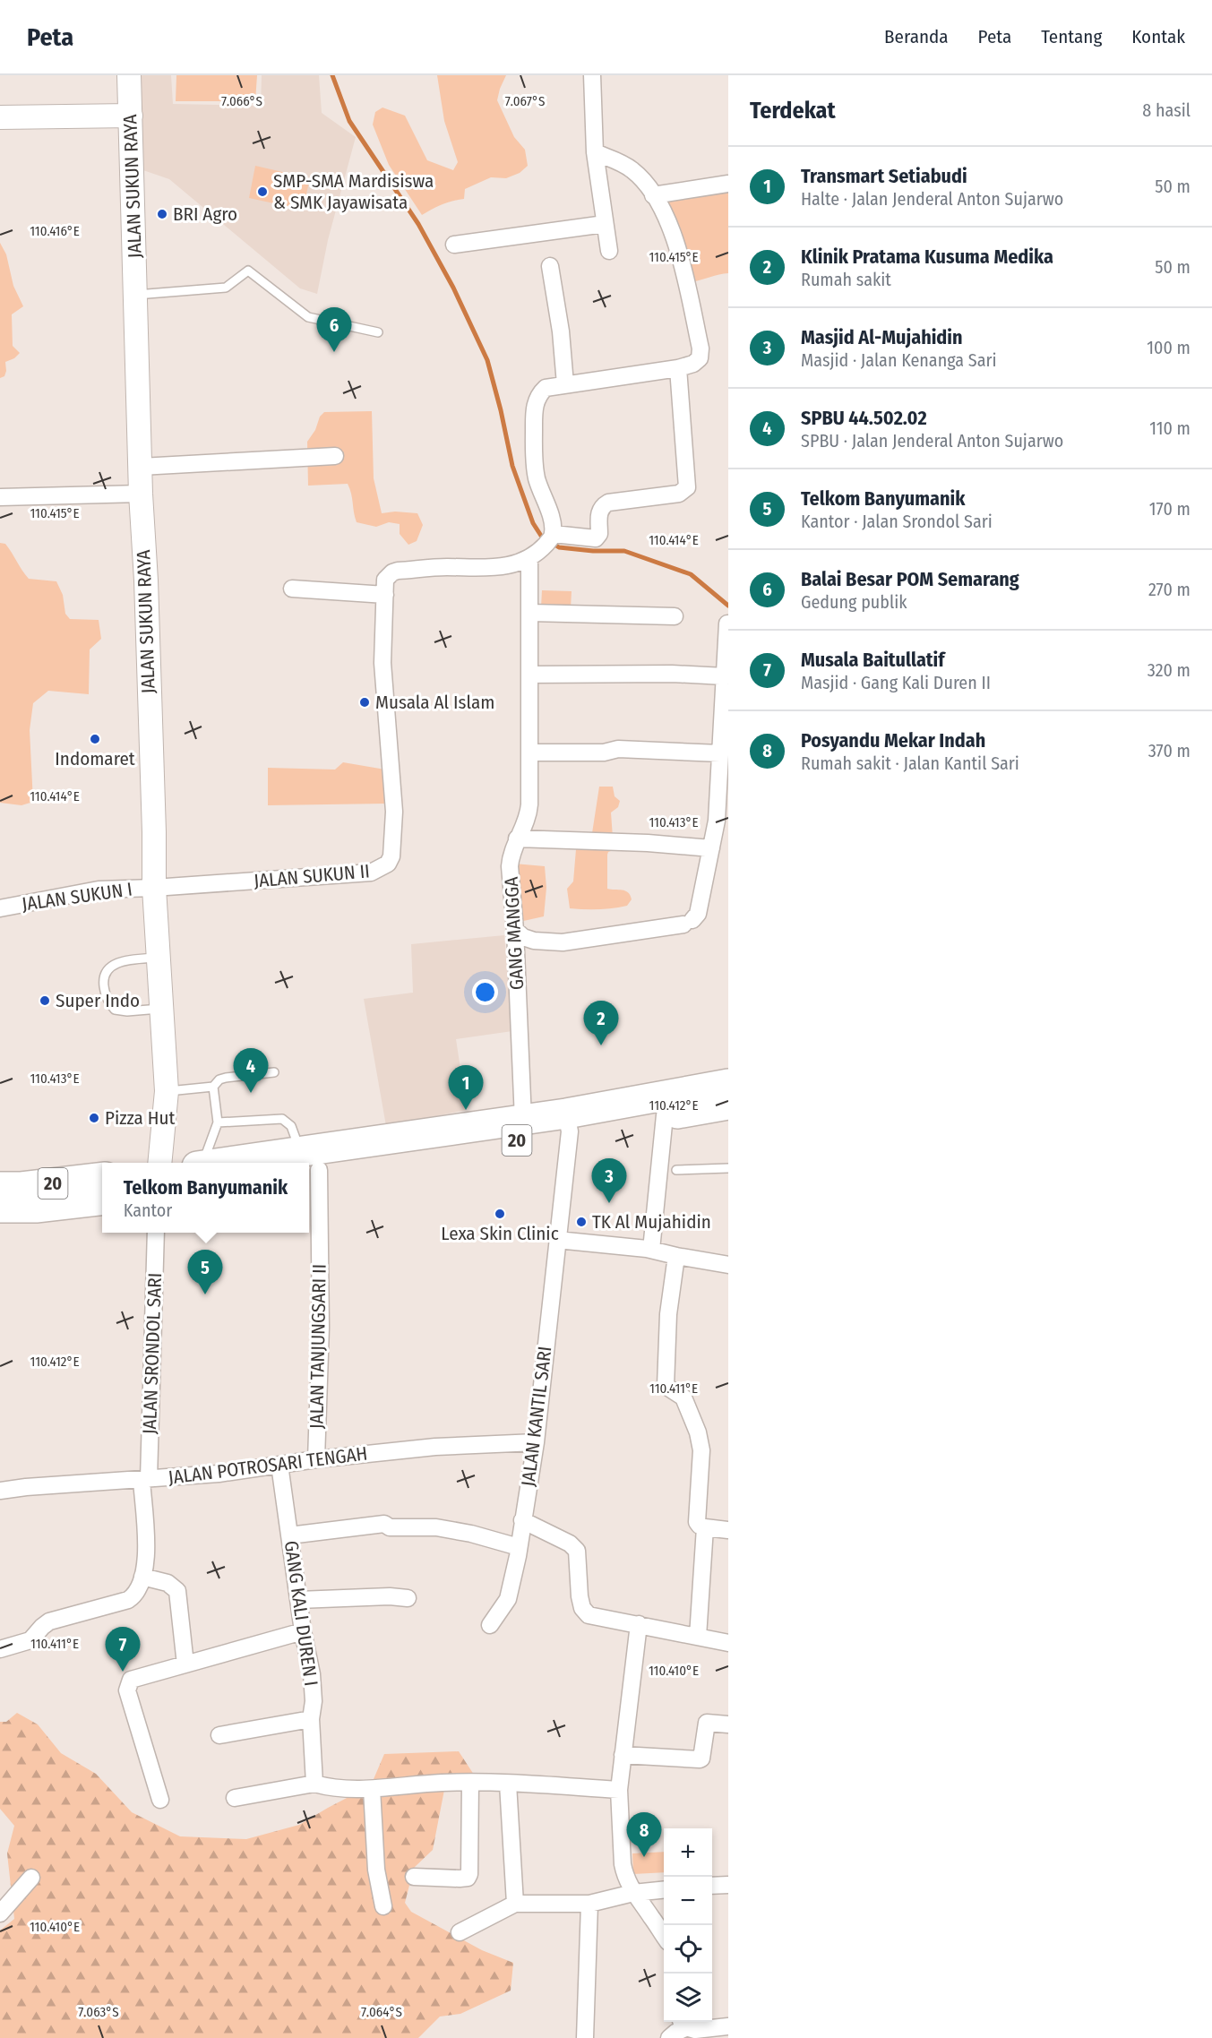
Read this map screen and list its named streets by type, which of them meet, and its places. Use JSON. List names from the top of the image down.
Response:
{
  "streets": {
    "highway": ["20"],
    "street": [
      "JALAN SUKUN RAYA",
      "JALAN SUKUN II",
      "JALAN SUKUN I",
      "GANG MANGGA",
      "JALAN TANJUNGSARI II",
      "JALAN SRONDOL SARI",
      "JALAN KANTIL SARI",
      "JALAN POTROSARI TENGAH",
      "GANG KALI DUREN I"
    ]
  },
  "crossings": [
    ["JALAN SUKUN RAYA", "JALAN SUKUN II"],
    ["JALAN SUKUN RAYA", "JALAN SUKUN I"],
    ["JALAN SUKUN II", "JALAN SUKUN I"],
    ["JALAN SUKUN II", "GANG MANGGA"],
    ["GANG MANGGA", "20"],
    ["20", "JALAN KANTIL SARI"],
    ["JALAN TANJUNGSARI II", "JALAN POTROSARI TENGAH"],
    ["JALAN SRONDOL SARI", "JALAN POTROSARI TENGAH"],
    ["JALAN KANTIL SARI", "JALAN POTROSARI TENGAH"],
    ["JALAN POTROSARI TENGAH", "GANG KALI DUREN I"]
  ],
  "places": [
    "SMP-SMA Mardisiswa & SMK Jayawisata",
    "BRI Agro",
    "Musala Al Islam",
    "Indomaret",
    "Super Indo",
    "Pizza Hut",
    "Lexa Skin Clinic",
    "TK Al Mujahidin"
  ],
  "page": {
    "header": "Peta",
    "nav": [
      "Beranda",
      "Peta",
      "Tentang",
      "Kontak"
    ],
    "heading": ["Terdekat", "8 hasil"],
    "list": [
      {
        "mark": "1",
        "name": "Transmart Setiabudi",
        "note": "Halte · Jalan Jenderal Anton Sujarwo",
        "value": "50 m"
      },
      {
        "mark": "2",
        "name": "Klinik Pratama Kusuma Medika",
        "note": "Rumah sakit",
        "value": "50 m"
      },
      {
        "mark": "3",
        "name": "Masjid Al-Mujahidin",
        "note": "Masjid · Jalan Kenanga Sari",
        "value": "100 m"
      },
      {
        "mark": "4",
        "name": "SPBU 44.502.02",
        "note": "SPBU · Jalan Jenderal Anton Sujarwo",
        "value": "110 m"
      },
      {
        "mark": "5",
        "name": "Telkom Banyumanik",
        "note": "Kantor · Jalan Srondol Sari",
        "value": "170 m"
      },
      {
        "mark": "6",
        "name": "Balai Besar POM Semarang",
        "note": "Gedung publik",
        "value": "270 m"
      },
      {
        "mark": "7",
        "name": "Musala Baitullatif",
        "note": "Masjid · Gang Kali Duren II",
        "value": "320 m"
      },
      {
        "mark": "8",
        "name": "Posyandu Mekar Indah",
        "note": "Rumah sakit · Jalan Kantil Sari",
        "value": "370 m"
      }
    ],
    "pins": [
      "6",
      "2",
      "4",
      "1",
      "3",
      "5",
      "7",
      "8"
    ],
    "popup": ["Telkom Banyumanik", "Kantor"],
    "map_buttons": ["+", "−"]
  },
  "coordinates": [
    "7.066°S",
    "7.067°S",
    "110.416°E",
    "110.415°E",
    "110.414°E",
    "110.413°E",
    "110.412°E",
    "110.411°E",
    "110.410°E",
    "7.063°S",
    "7.064°S"
  ]
}
